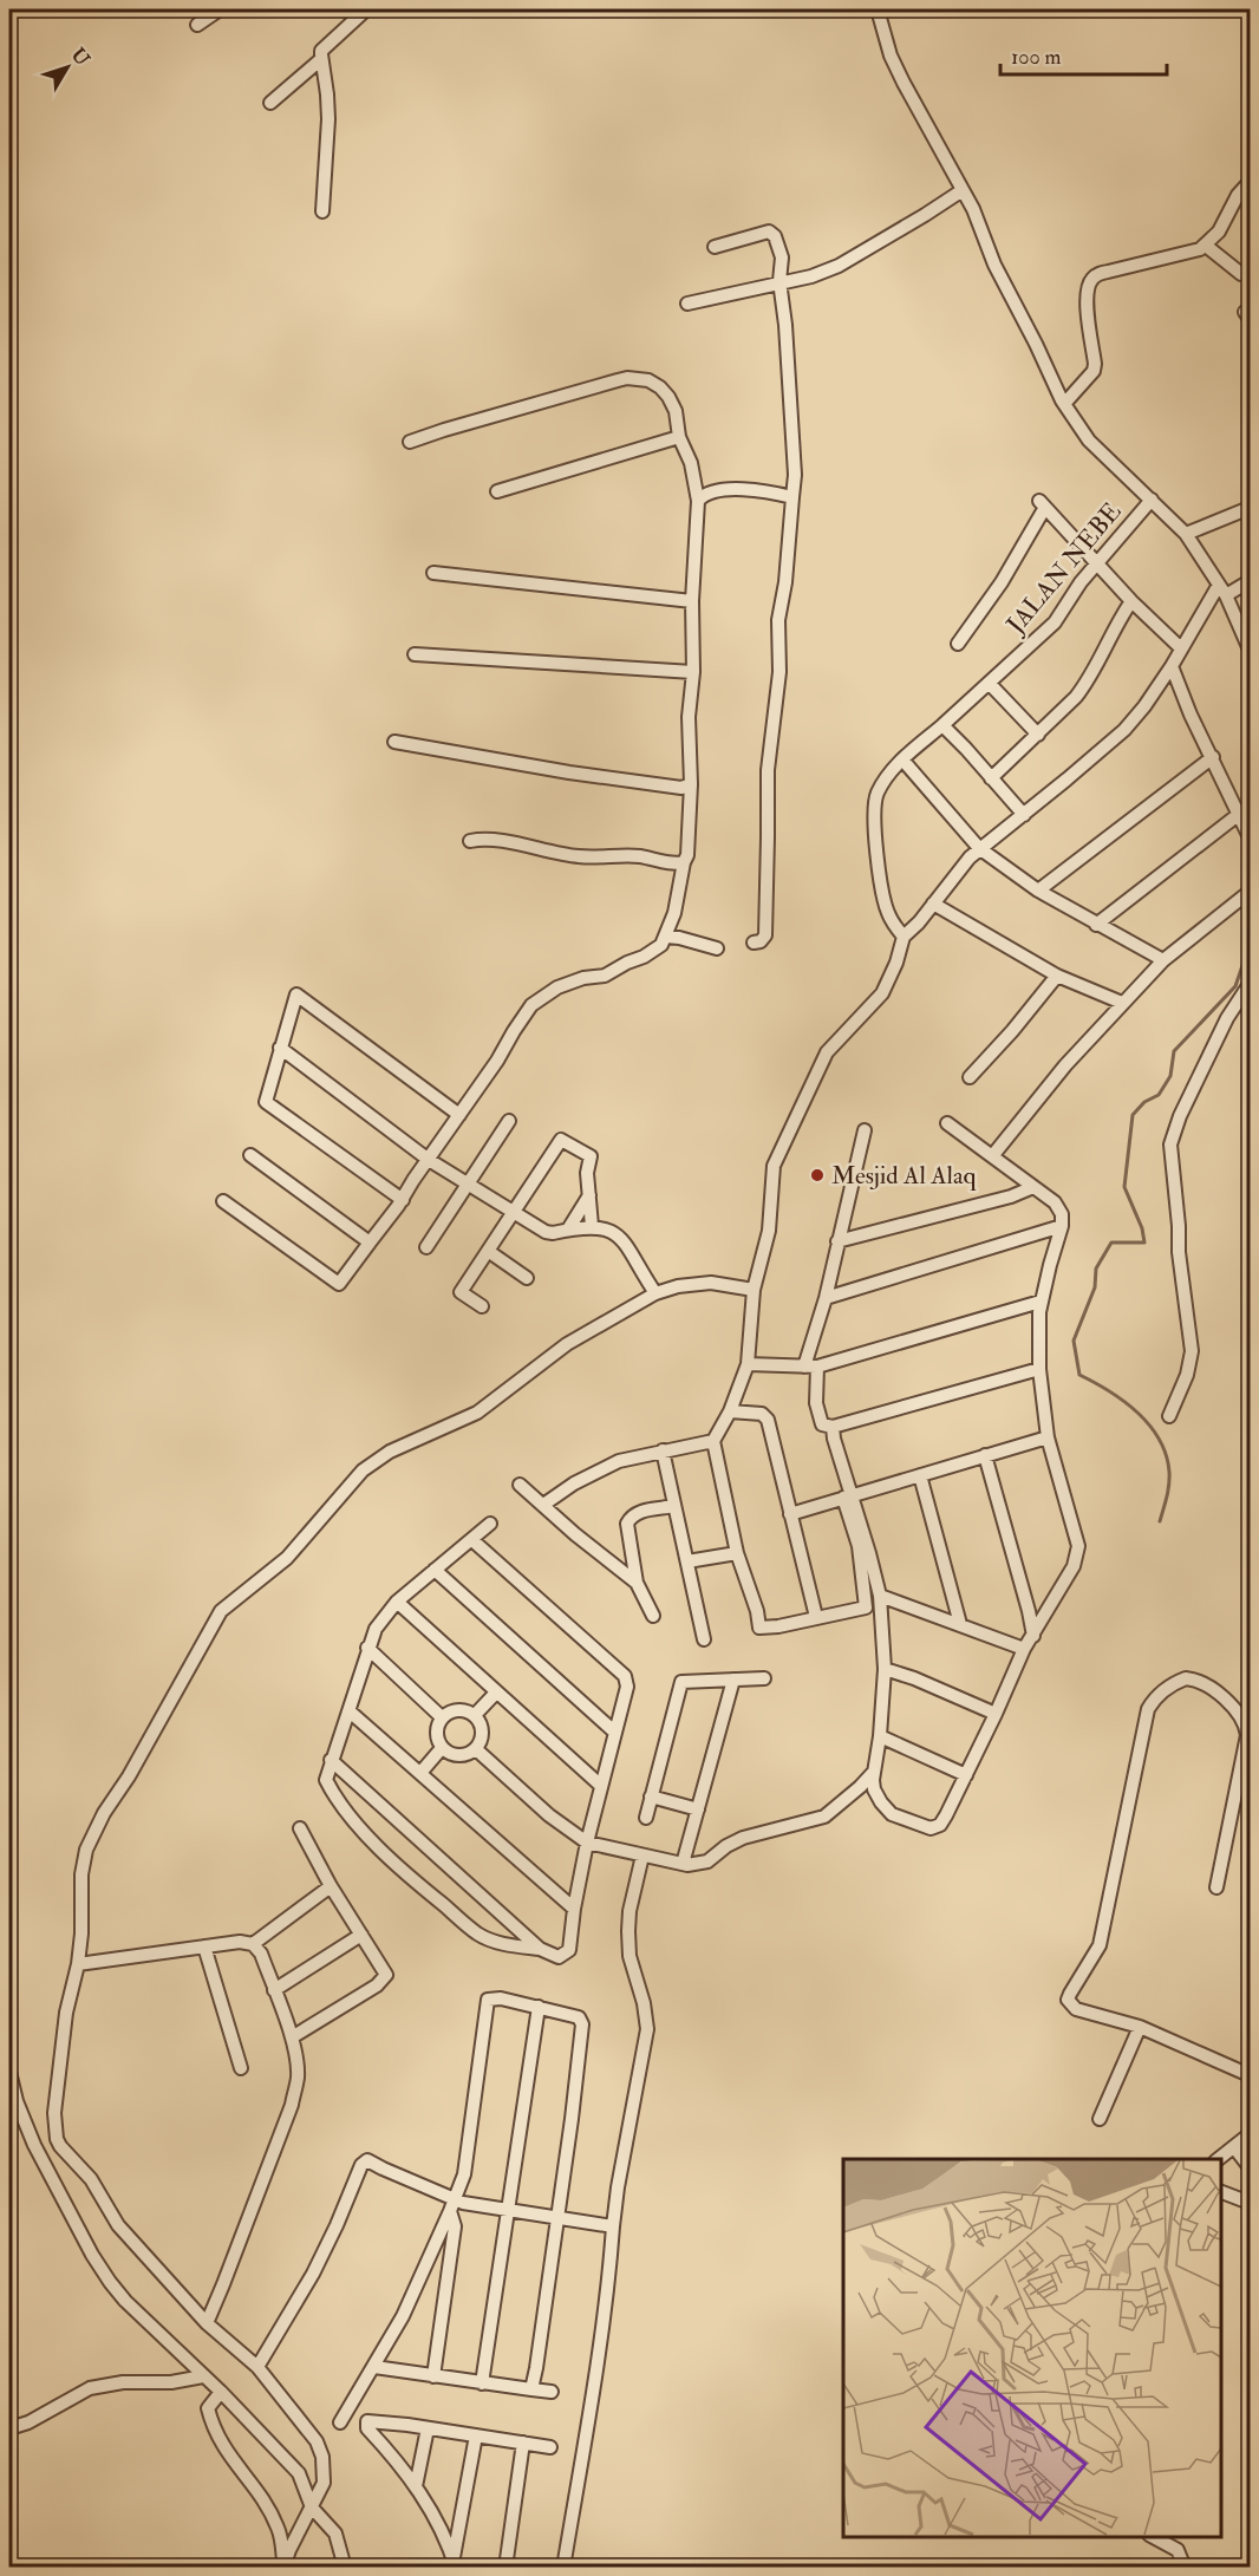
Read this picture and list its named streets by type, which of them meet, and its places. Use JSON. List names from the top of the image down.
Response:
{
  "streets": {
    "street": ["JALAN NEBE"]
  },
  "places": ["Mesjid Al Alaq"],
  "scale_bar": "100 m",
  "north": "top right"
}
